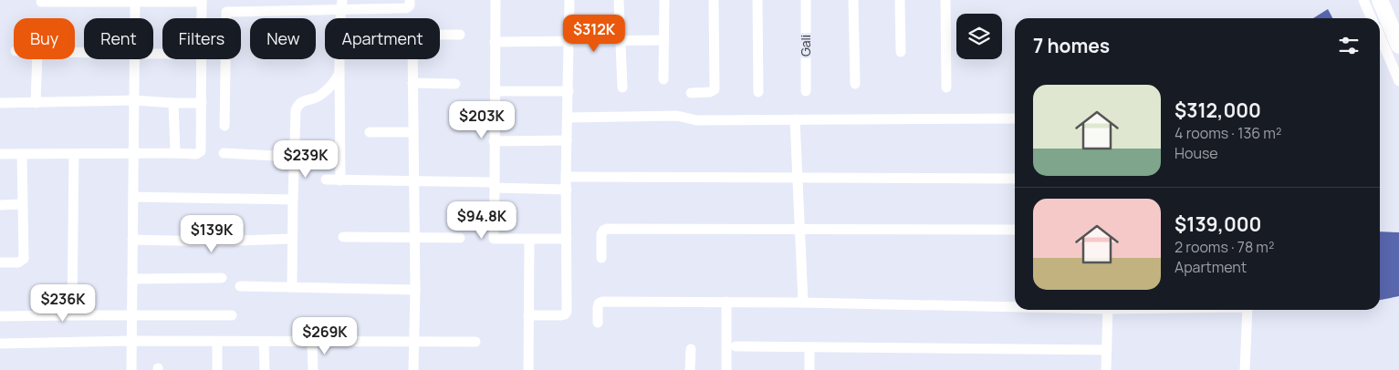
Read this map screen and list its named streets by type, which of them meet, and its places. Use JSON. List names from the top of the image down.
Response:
{
  "streets": {
    "street": ["Gali"]
  },
  "page": {
    "price": [
      "$312K",
      "$203K",
      "$239K",
      "$94.8K",
      "$139K",
      "$236K",
      "$269K"
    ],
    "chip": [
      "Buy",
      "Rent",
      "Filters",
      "New",
      "Apartment"
    ],
    "heading": "7 homes",
    "list": [
      {
        "name": "$312,000",
        "note": "4 rooms · 136 m² · House"
      },
      {
        "name": "$139,000",
        "note": "2 rooms · 78 m² · Apartment"
      }
    ]
  }
}
